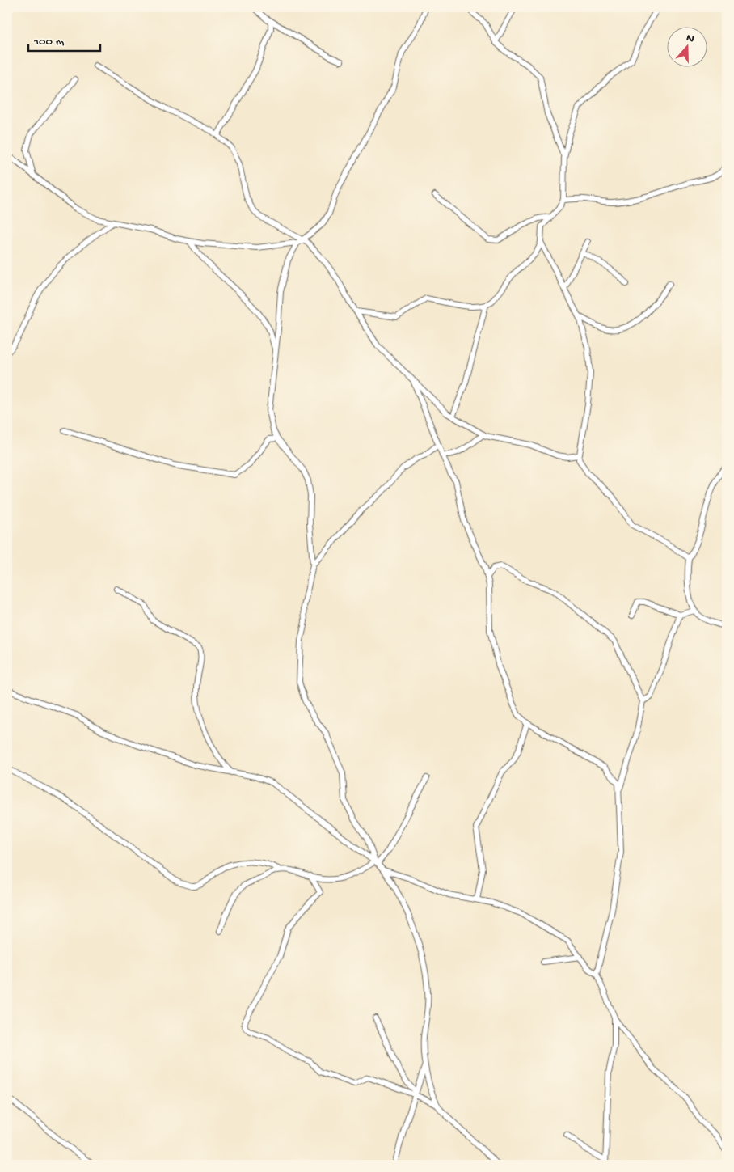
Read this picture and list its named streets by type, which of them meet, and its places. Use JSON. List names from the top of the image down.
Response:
{
  "scale_bar": "100 m",
  "north": "top"
}
